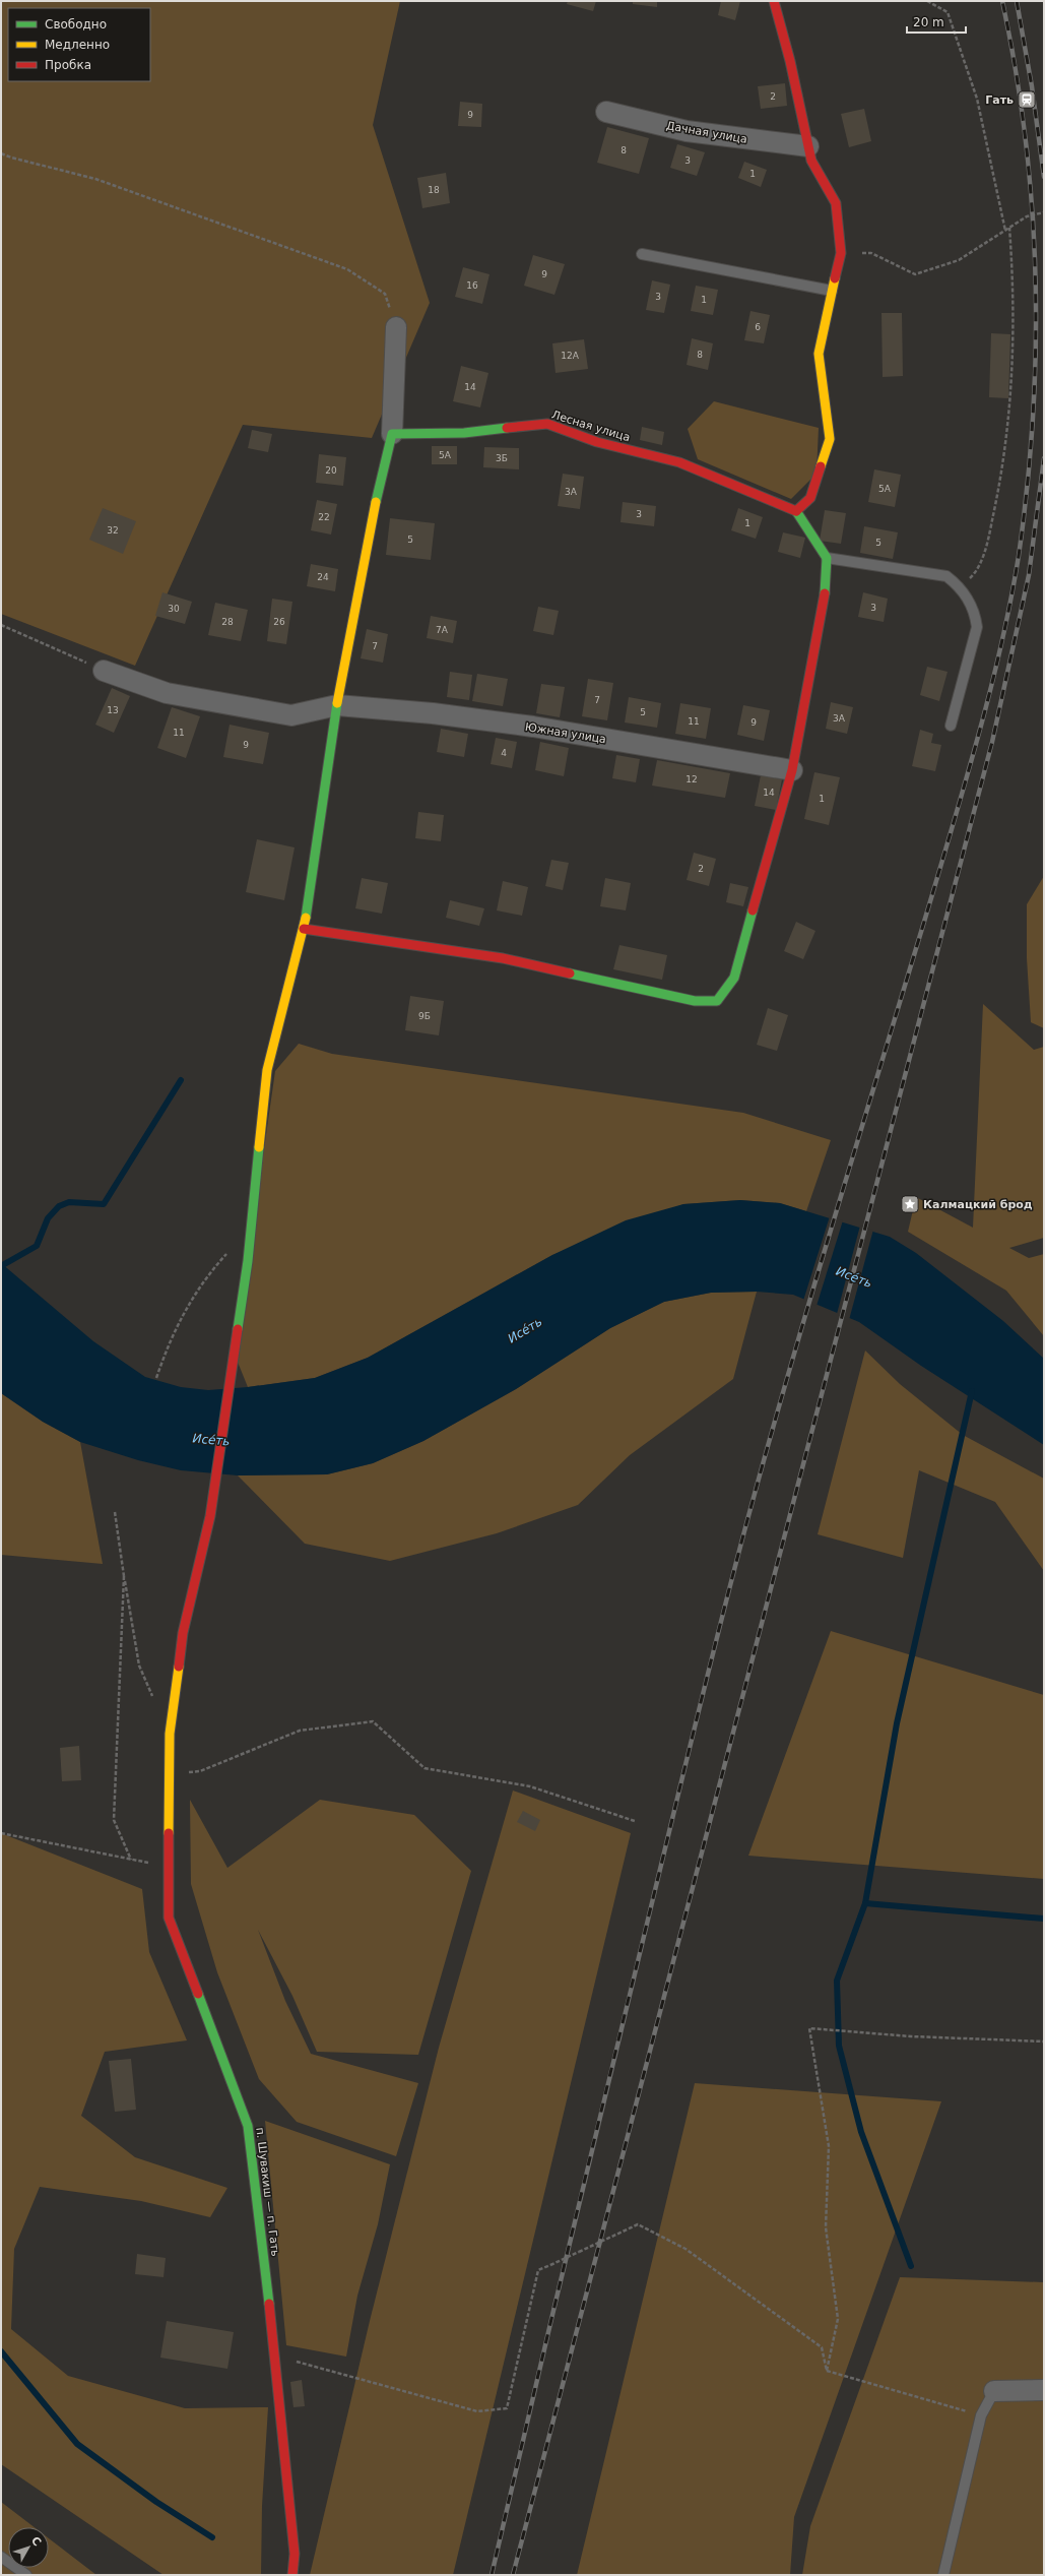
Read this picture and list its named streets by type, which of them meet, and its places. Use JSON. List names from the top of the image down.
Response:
{
  "streets": {
    "street": [
      "Дачная улица",
      "Лесная улица",
      "Южная улица",
      "п. Шувакиш — п. Гать"
    ]
  },
  "crossings": [
    ["Лесная улица", "п. Шувакиш — п. Гать"],
    ["Южная улица", "п. Шувакиш — п. Гать"]
  ],
  "water": ["Исе́ть"],
  "places": {
    "station": ["Гать"],
    "place": ["Калмацкий брод"]
  },
  "house_numbers": [
    "2",
    "9",
    "8",
    "3",
    "1",
    "18",
    "9",
    "16",
    "3",
    "1",
    "6",
    "8",
    "12А",
    "14",
    "5А",
    "3Б",
    "20",
    "5А",
    "3А",
    "3",
    "22",
    "1",
    "32",
    "5",
    "5",
    "24",
    "3",
    "30",
    "28",
    "26",
    "7А",
    "7",
    "7",
    "13",
    "5",
    "3А",
    "11",
    "9",
    "11",
    "9",
    "4",
    "12",
    "14",
    "1",
    "2",
    "9Б"
  ],
  "legend": ["Свободно", "Медленно", "Пробка"],
  "scale_bar": "20 m",
  "north": "top right"
}
